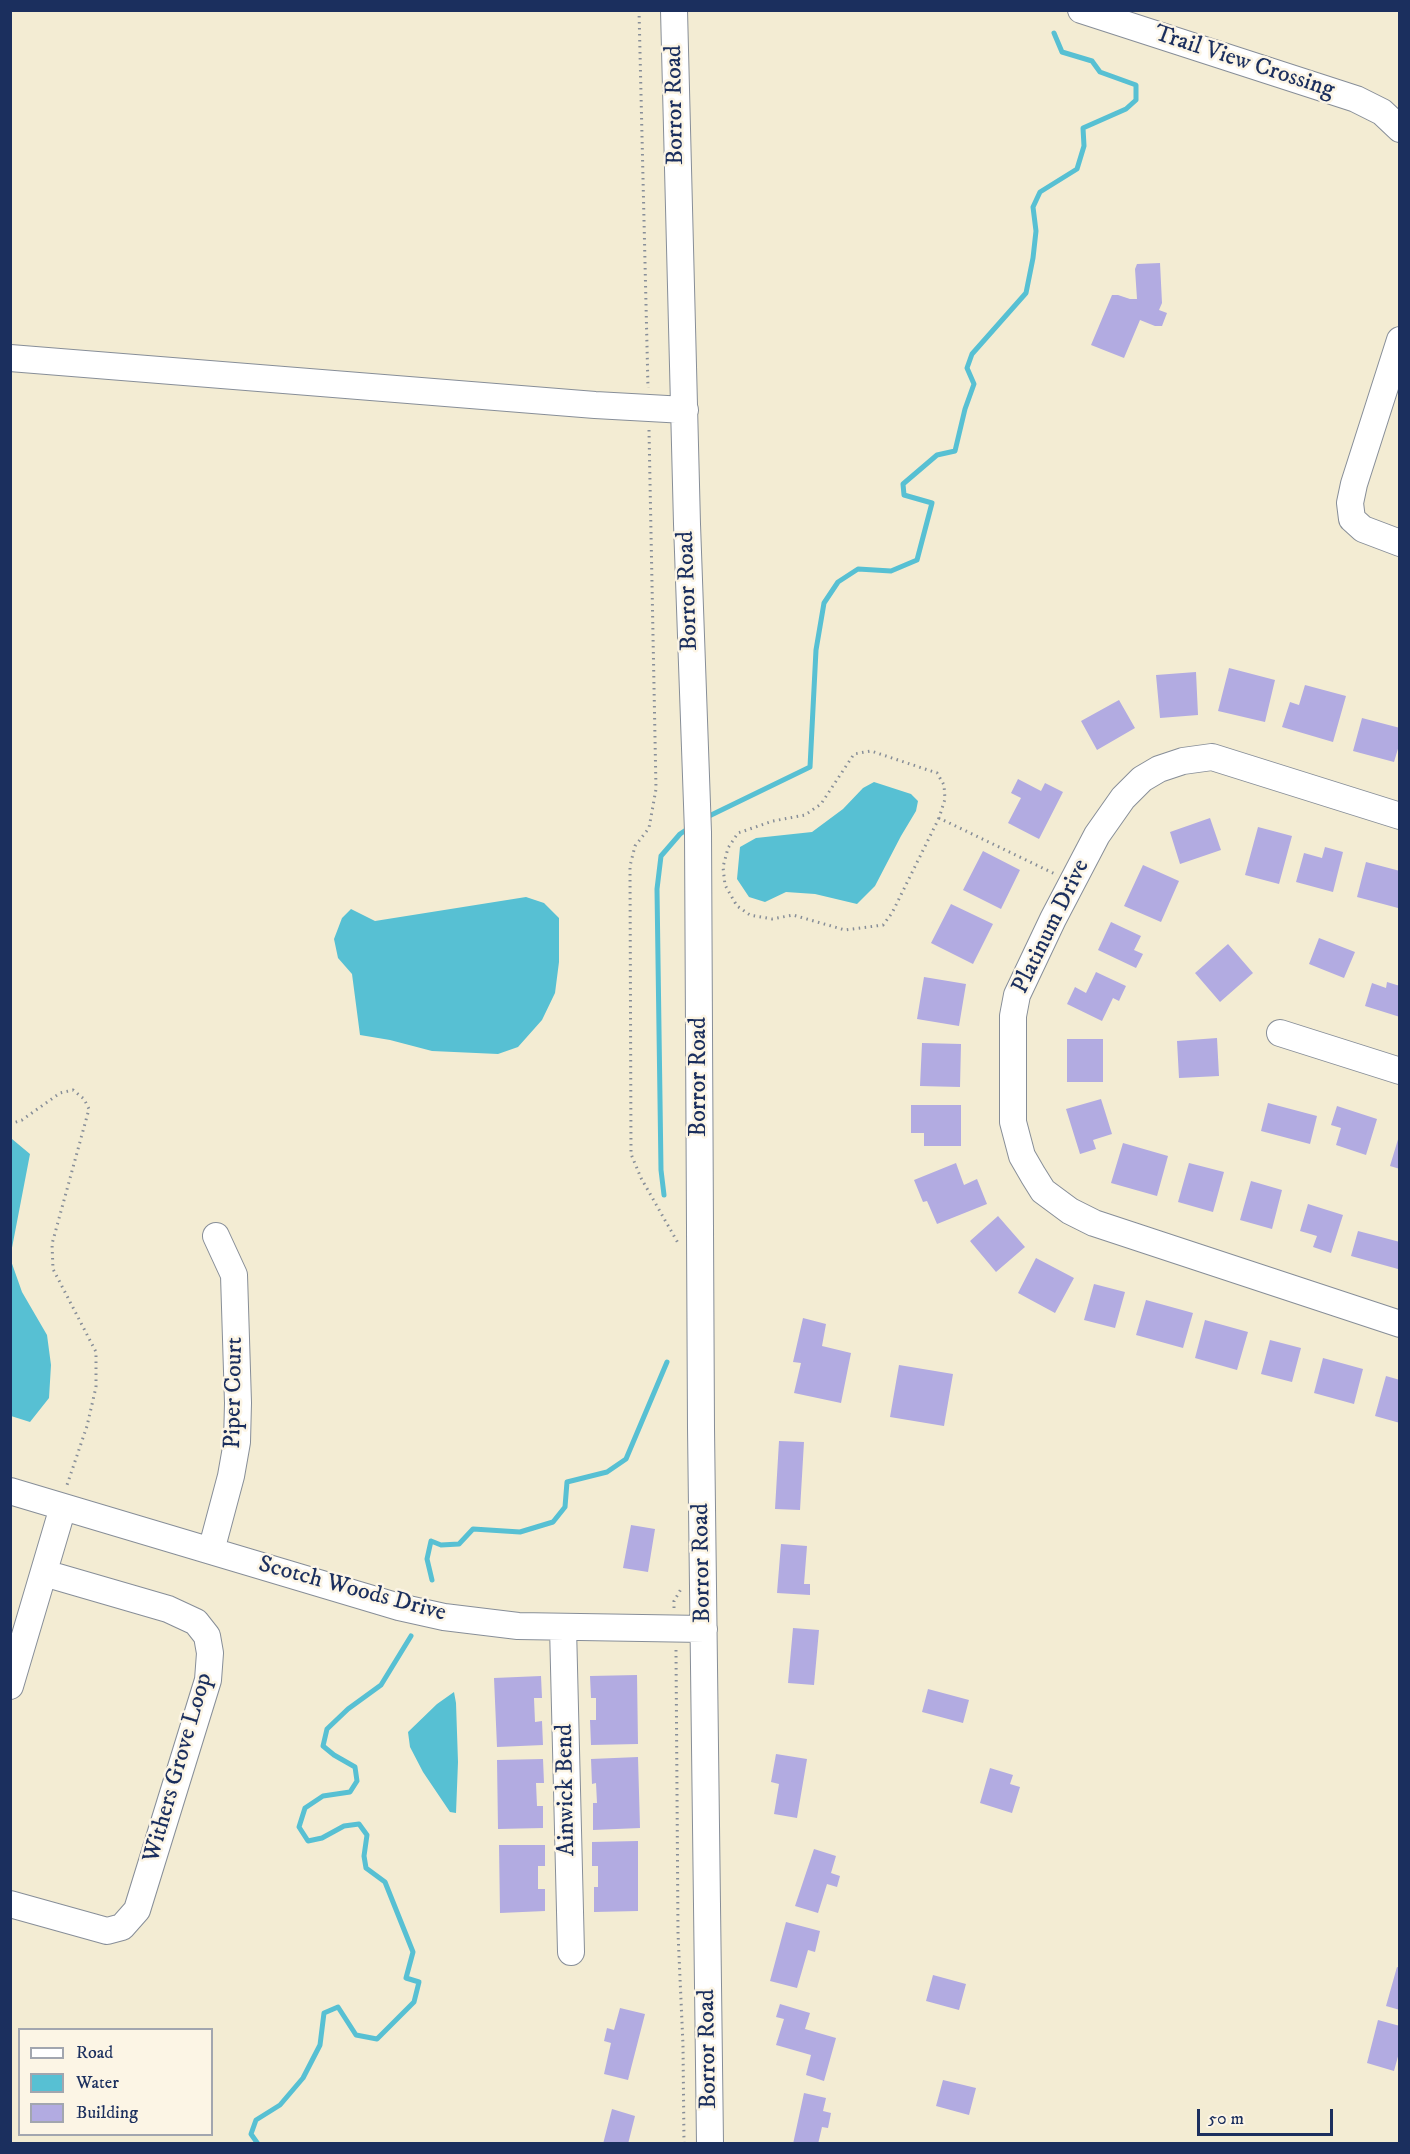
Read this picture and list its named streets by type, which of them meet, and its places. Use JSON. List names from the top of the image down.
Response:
{
  "streets": {
    "street": [
      "Trail View Crossing",
      "Borror Road",
      "Platinum Drive",
      "Piper Court",
      "Scotch Woods Drive",
      "Withers Grove Loop",
      "Ainwick Bend"
    ]
  },
  "crossings": [
    ["Borror Road", "Scotch Woods Drive"],
    ["Piper Court", "Scotch Woods Drive"],
    ["Scotch Woods Drive", "Ainwick Bend"]
  ],
  "legend": ["Road", "Water", "Building"],
  "scale_bar": "50 m"
}
